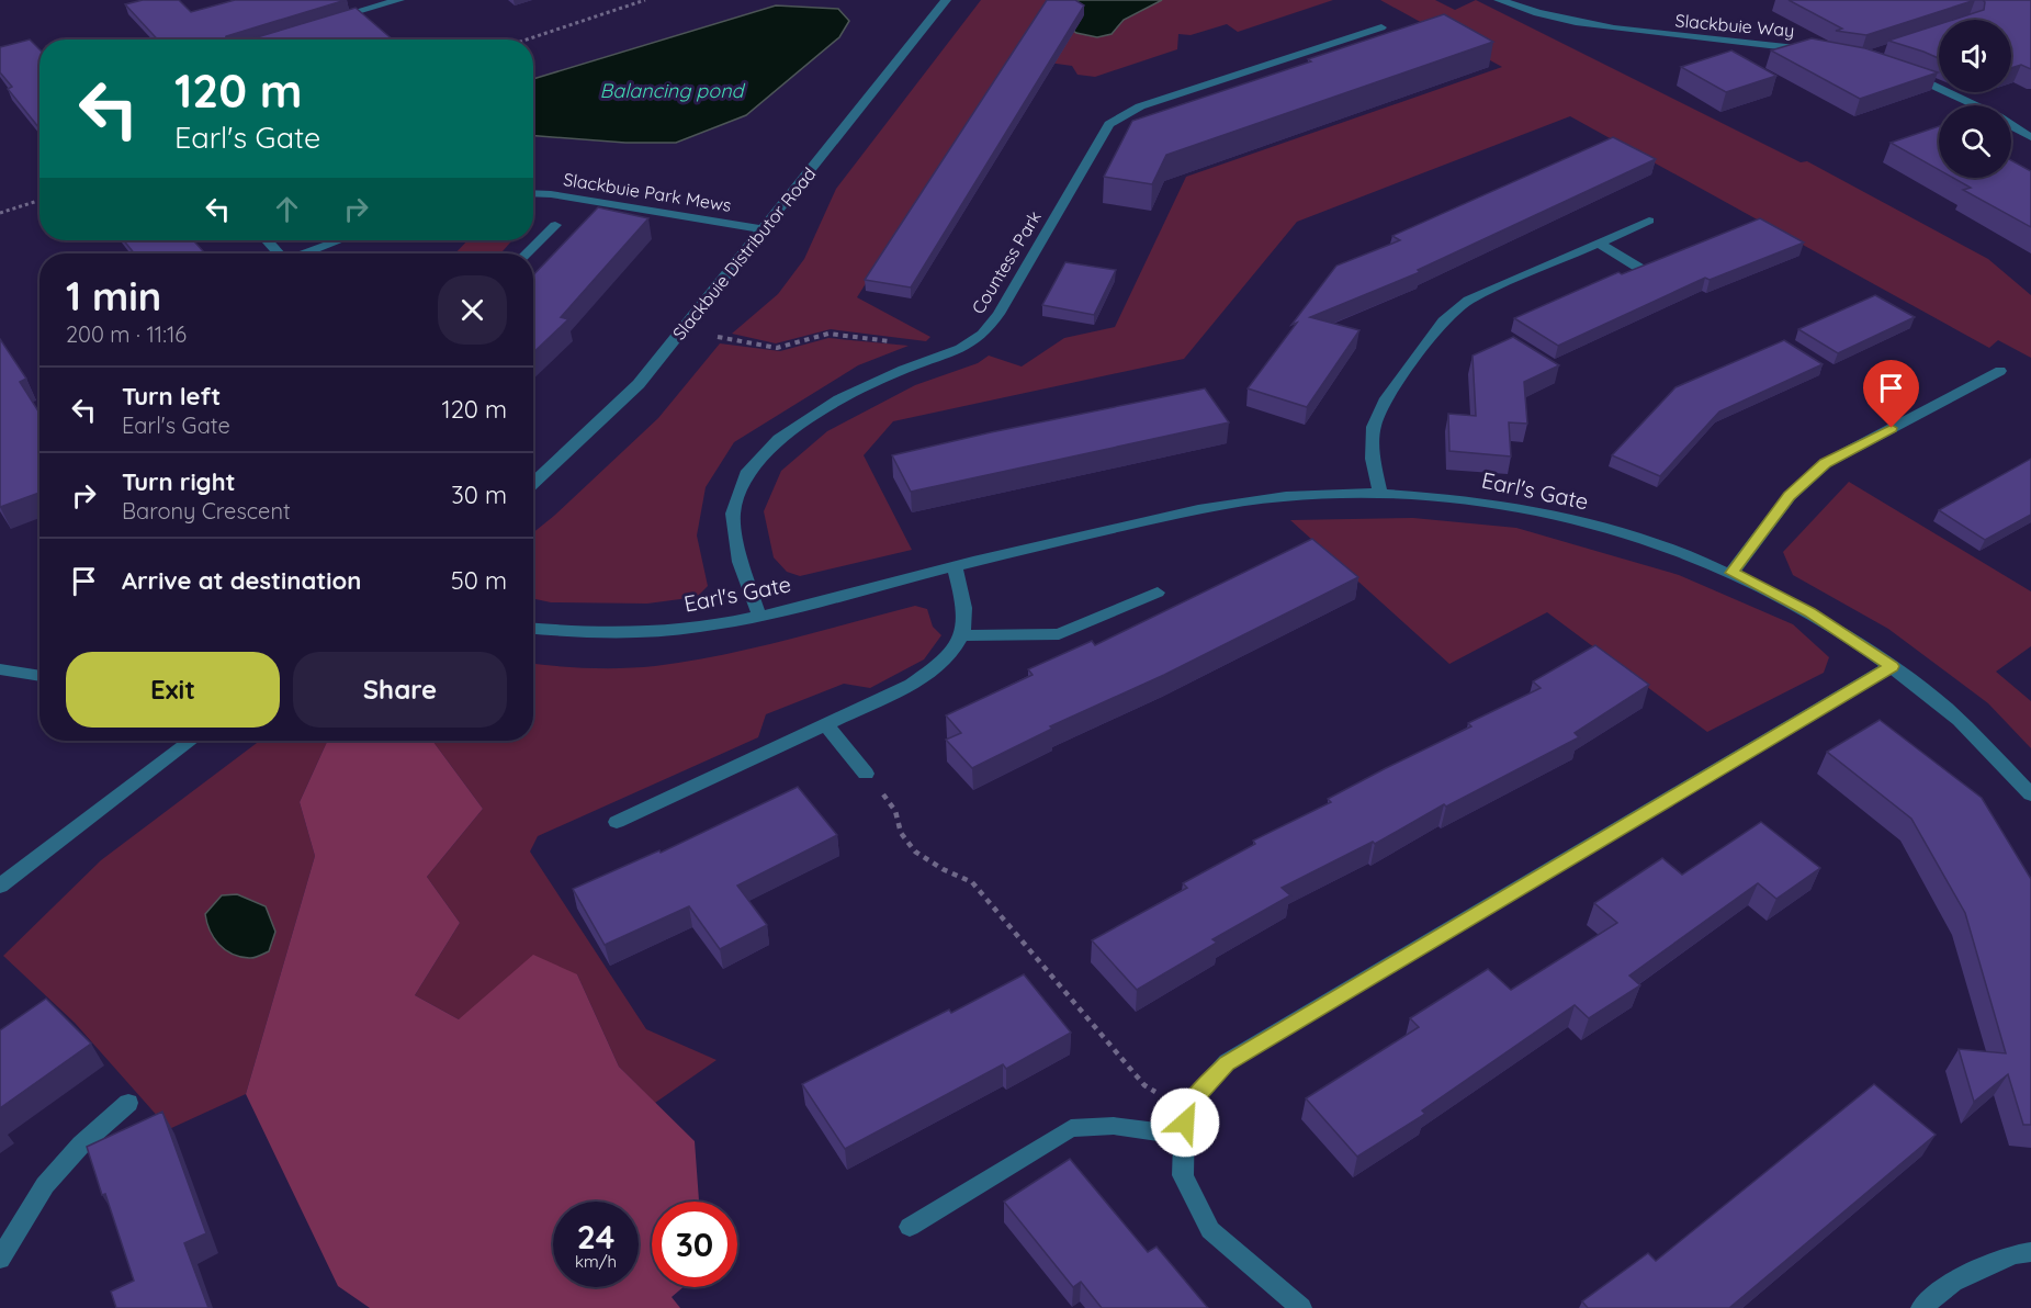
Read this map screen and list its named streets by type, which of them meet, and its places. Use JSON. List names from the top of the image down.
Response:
{
  "streets": {
    "street": [
      "Slackbuie Way",
      "Slackbuie Park Mews",
      "Slackbuie Distributor Road",
      "Countess Park",
      "Earl's Gate"
    ]
  },
  "crossings": [
    ["Slackbuie Park Mews", "Slackbuie Distributor Road"],
    ["Countess Park", "Earl's Gate"]
  ],
  "water": ["Balancing pond"],
  "page": {
    "turn": ["120 m", "Earl's Gate"],
    "heading": ["1 min", "200 m · 11:16"],
    "list": [
      {
        "name": "Turn left",
        "note": "Earl's Gate",
        "value": "120 m"
      },
      {
        "name": "Turn right",
        "note": "Barony Crescent",
        "value": "30 m"
      },
      {
        "name": "Arrive at destination",
        "value": "50 m"
      }
    ],
    "buttons": ["Exit", "Share"],
    "speed": "24 km/h",
    "limit": "30"
  }
}
